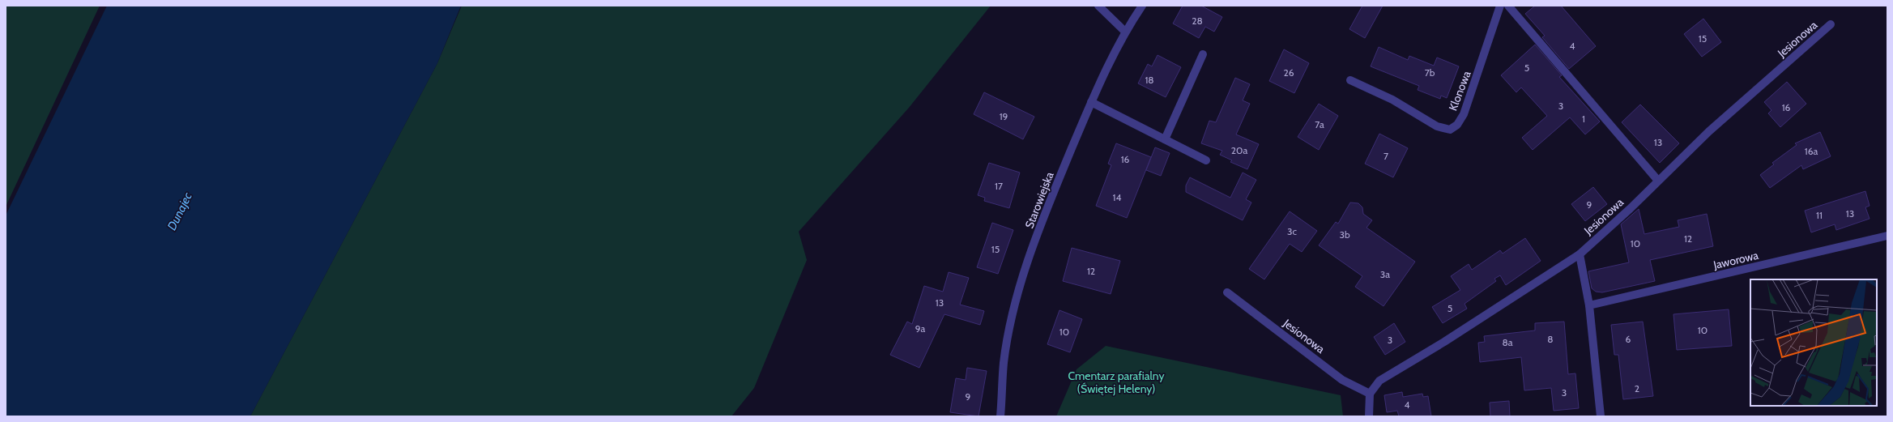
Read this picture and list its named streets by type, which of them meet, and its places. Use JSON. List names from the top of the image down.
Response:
{
  "streets": {
    "street": [
      "Jesionowa",
      "Klonowa",
      "Starowiejska",
      "Jaworowa"
    ]
  },
  "water": ["Dunajec"],
  "parks": ["Cmentarz parafialny (Świętej Heleny)"],
  "house_numbers": [
    "28",
    "15",
    "4",
    "5",
    "26",
    "7b",
    "18",
    "3",
    "16",
    "19",
    "1",
    "7a",
    "13",
    "20a",
    "16a",
    "7",
    "16",
    "17",
    "14",
    "9",
    "13",
    "11",
    "3c",
    "3b",
    "12",
    "10",
    "15",
    "12",
    "3a",
    "13",
    "5",
    "9a",
    "10",
    "10",
    "8",
    "6",
    "3",
    "8a",
    "2",
    "3",
    "9",
    "4"
  ]
}
